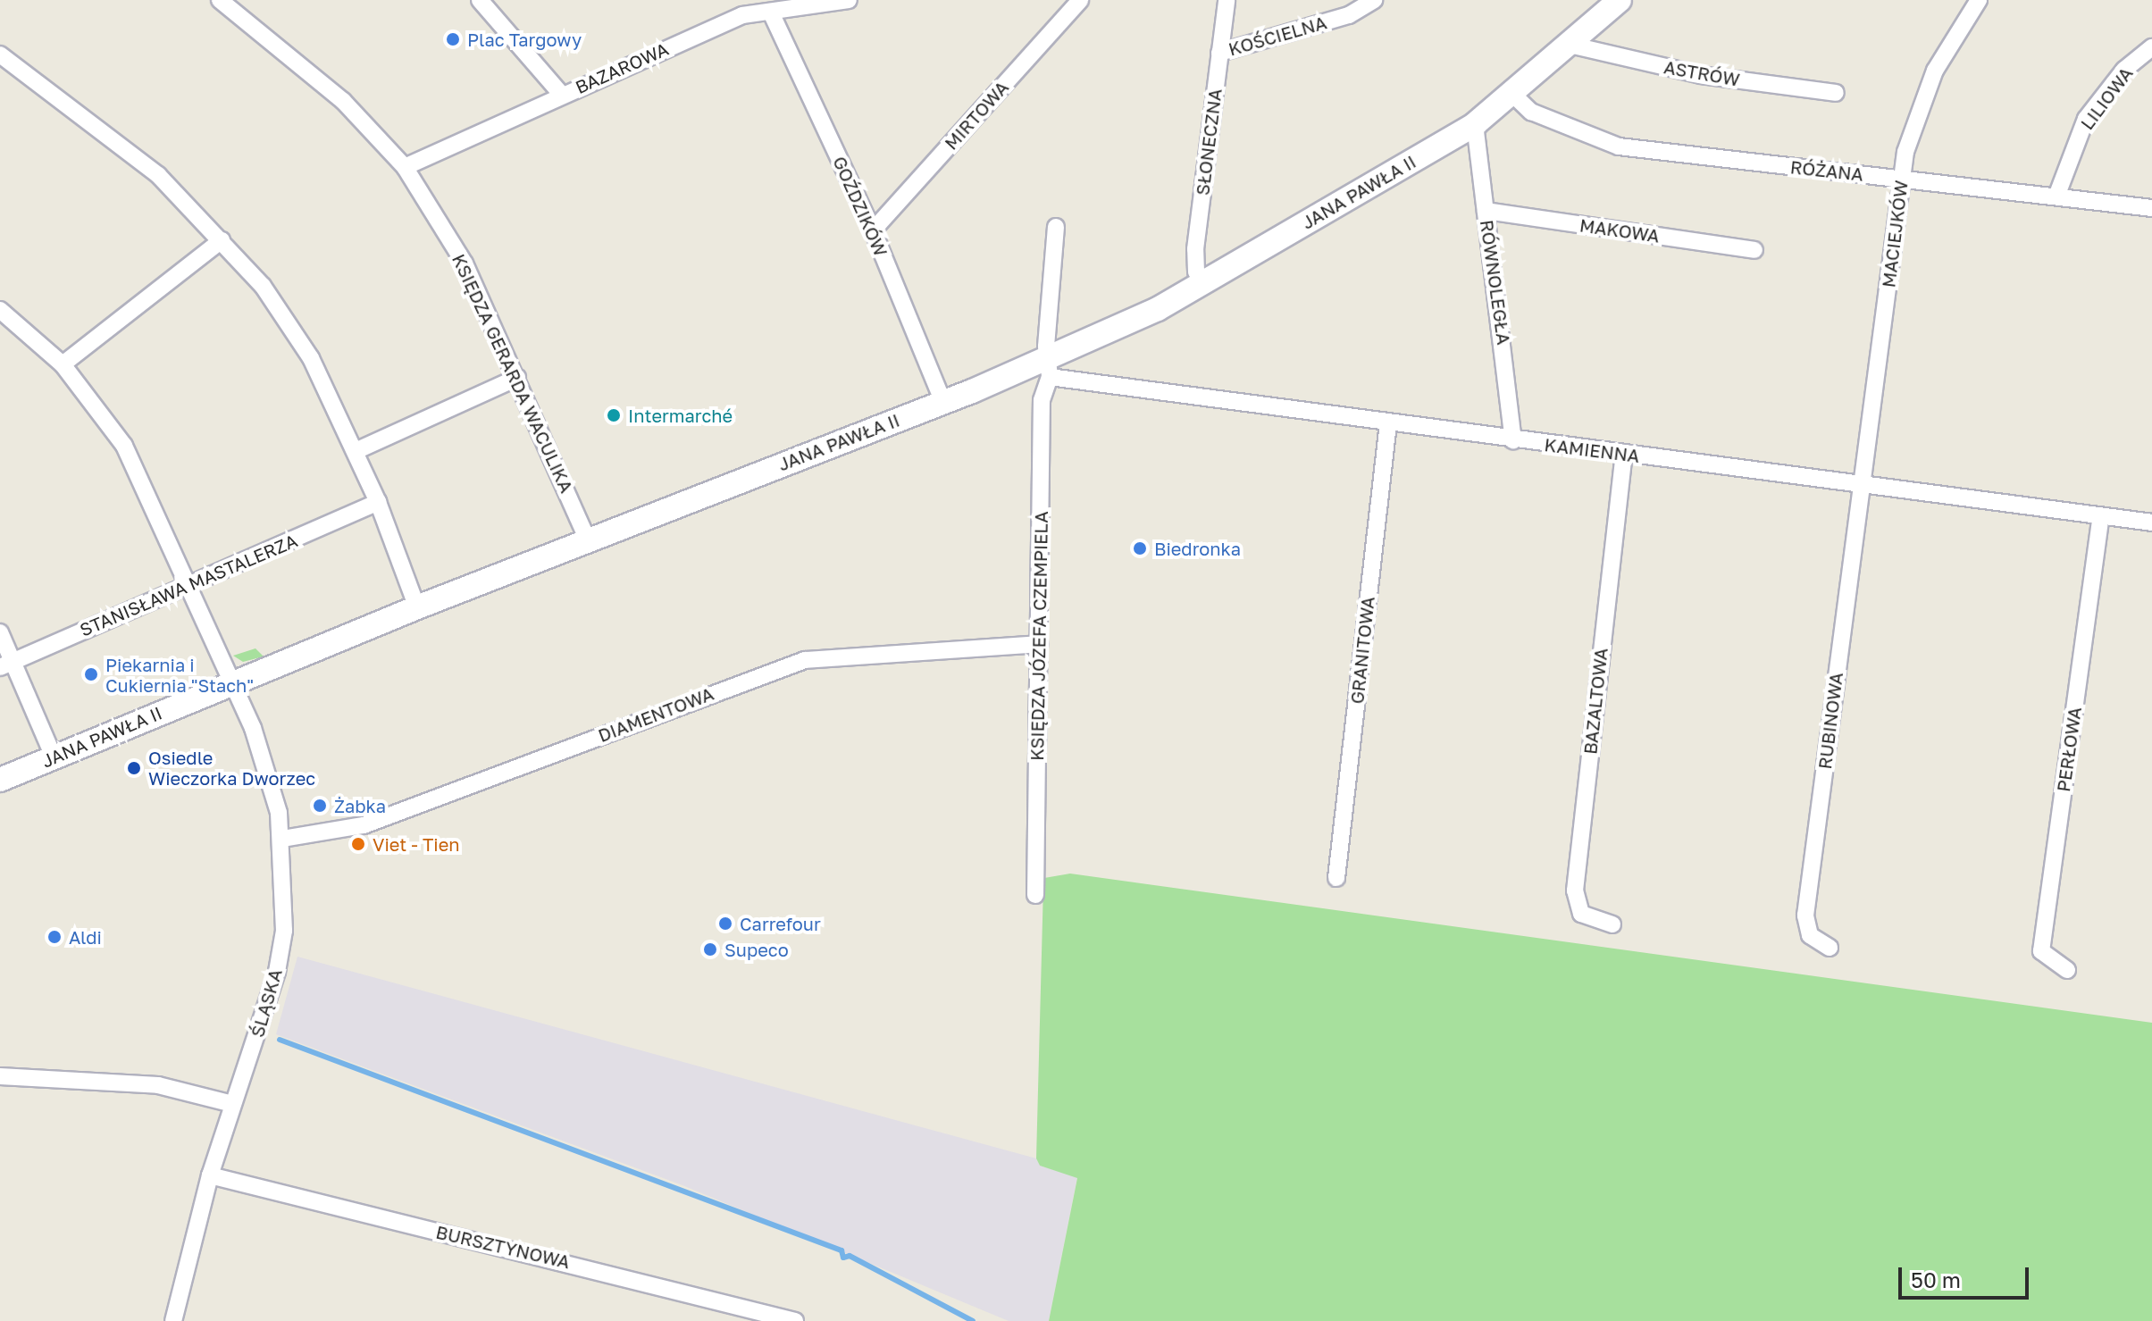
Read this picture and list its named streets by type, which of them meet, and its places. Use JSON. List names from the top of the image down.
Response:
{
  "streets": {
    "street": [
      "KOŚCIELNA",
      "BAZAROWA",
      "ASTRÓW",
      "LILIOWA",
      "MIRTOWA",
      "SŁONECZNA",
      "RÓŻANA",
      "JANA PAWŁA II",
      "GOŹDZIKÓW",
      "MAKOWA",
      "MACIEJKÓW",
      "RÓWNOLEGŁA",
      "KSIĘDZA GERARDA WACULIKA",
      "KAMIENNA",
      "STANISŁAWA MASTALERZA",
      "KSIĘDZA JÓZEFA CZEMPIELA",
      "GRANITOWA",
      "BAZALTOWA",
      "DIAMENTOWA",
      "RUBINOWA",
      "PERŁOWA",
      "ŚLĄSKA",
      "BURSZTYNOWA"
    ]
  },
  "crossings": [
    ["KOŚCIELNA", "SŁONECZNA"],
    ["BAZAROWA", "GOŹDZIKÓW"],
    ["BAZAROWA", "KSIĘDZA GERARDA WACULIKA"],
    ["ASTRÓW", "JANA PAWŁA II"],
    ["LILIOWA", "RÓŻANA"],
    ["MIRTOWA", "GOŹDZIKÓW"],
    ["SŁONECZNA", "JANA PAWŁA II"],
    ["RÓŻANA", "JANA PAWŁA II"],
    ["RÓŻANA", "MACIEJKÓW"],
    ["JANA PAWŁA II", "GOŹDZIKÓW"],
    ["JANA PAWŁA II", "RÓWNOLEGŁA"],
    ["JANA PAWŁA II", "KSIĘDZA GERARDA WACULIKA"],
    ["JANA PAWŁA II", "KAMIENNA"],
    ["JANA PAWŁA II", "KSIĘDZA JÓZEFA CZEMPIELA"],
    ["JANA PAWŁA II", "ŚLĄSKA"],
    ["MAKOWA", "RÓWNOLEGŁA"],
    ["MACIEJKÓW", "KAMIENNA"],
    ["MACIEJKÓW", "RUBINOWA"],
    ["RÓWNOLEGŁA", "KAMIENNA"],
    ["KAMIENNA", "KSIĘDZA JÓZEFA CZEMPIELA"],
    ["KAMIENNA", "GRANITOWA"],
    ["KAMIENNA", "BAZALTOWA"],
    ["KAMIENNA", "RUBINOWA"],
    ["KAMIENNA", "PERŁOWA"],
    ["STANISŁAWA MASTALERZA", "ŚLĄSKA"],
    ["KSIĘDZA JÓZEFA CZEMPIELA", "DIAMENTOWA"],
    ["DIAMENTOWA", "ŚLĄSKA"],
    ["ŚLĄSKA", "BURSZTYNOWA"]
  ],
  "places": [
    "Plac Targowy",
    "Intermarché",
    "Biedronka",
    "Piekarnia i Cukiernia \"Stach\"",
    "Osiedle Wieczorka Dworzec",
    "Żabka",
    "Viet - Tien",
    "Carrefour",
    "Aldi",
    "Supeco"
  ],
  "scale_bar": "50 m"
}
